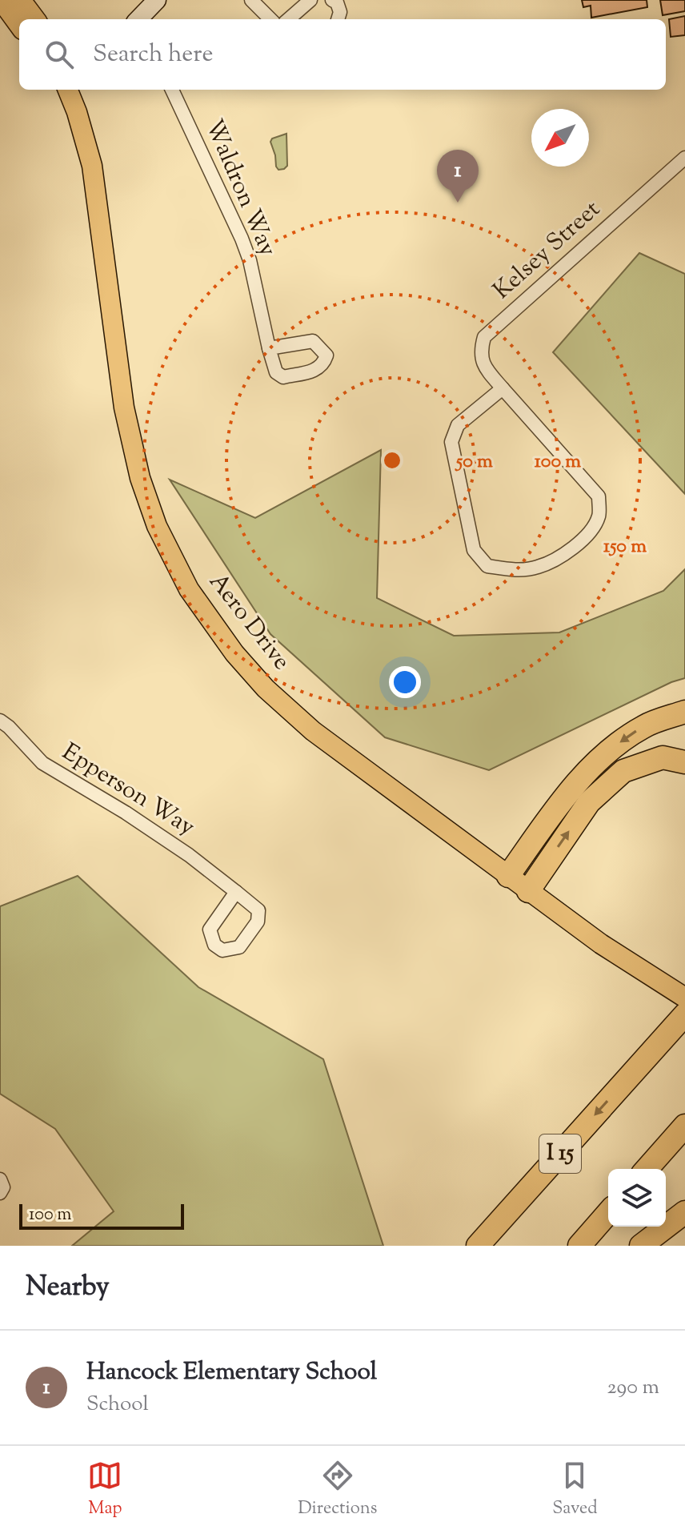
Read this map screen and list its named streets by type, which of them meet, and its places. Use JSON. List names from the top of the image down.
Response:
{
  "streets": {
    "highway": ["I 15"],
    "main road": ["Aero Drive"],
    "street": ["Waldron Way", "Kelsey Street", "Epperson Way"]
  },
  "scale_bar": "100 m",
  "north": "bottom left",
  "page": {
    "search": "Search here",
    "pins": "1",
    "scale": "100 m",
    "heading": "Nearby",
    "list": [
      {
        "mark": "1",
        "name": "Hancock Elementary School",
        "note": "School",
        "value": "290 m"
      }
    ],
    "nav": ["Map", "Directions", "Saved"]
  },
  "rings": ["50 m", "100 m", "150 m"]
}
